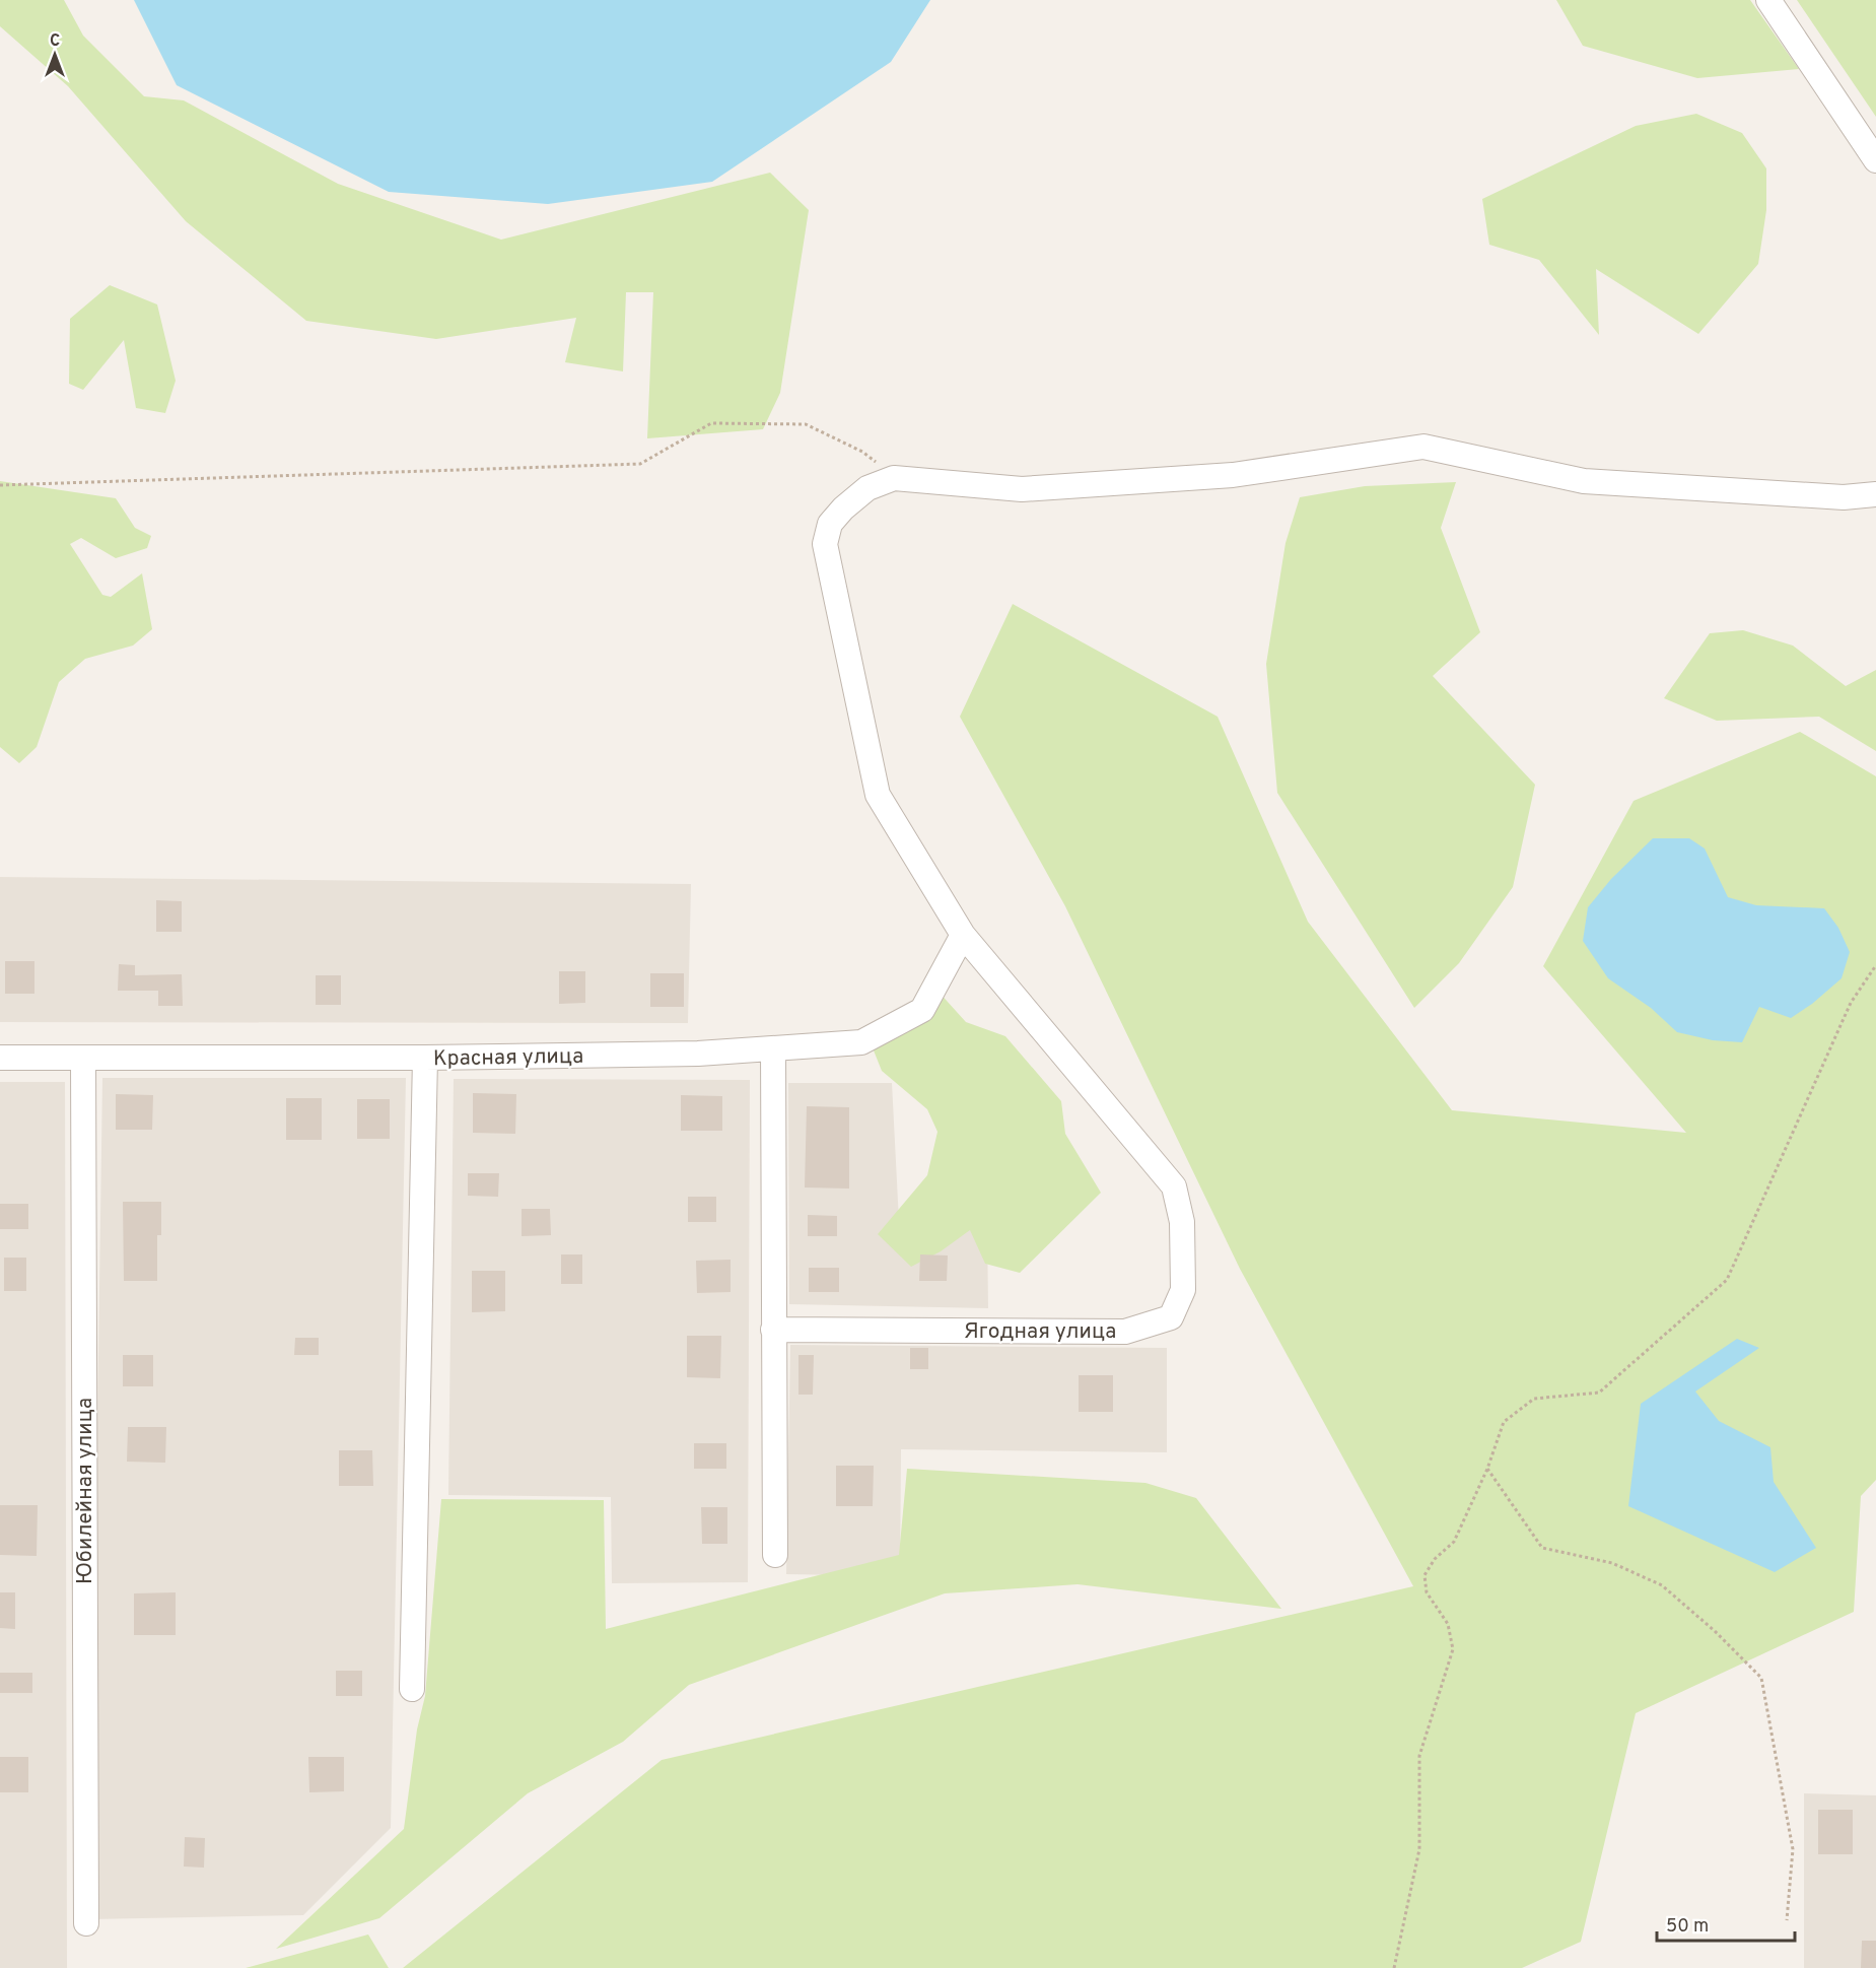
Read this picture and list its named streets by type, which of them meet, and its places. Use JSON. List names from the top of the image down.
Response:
{
  "streets": {
    "street": ["Красная улица", "Ягодная улица", "Юбилейная улица"]
  },
  "crossings": [
    ["Красная улица", "Ягодная улица"],
    ["Красная улица", "Юбилейная улица"]
  ],
  "scale_bar": "50 m",
  "north": "top"
}
